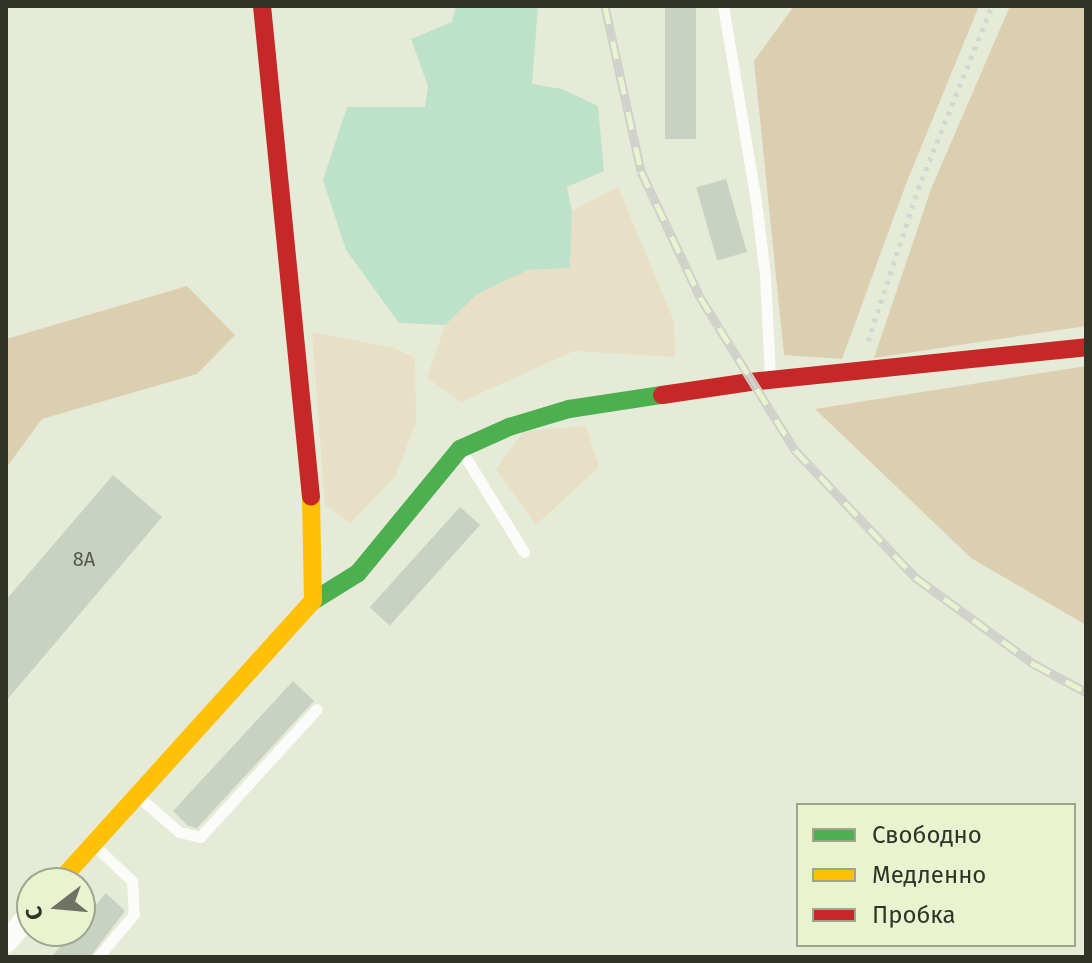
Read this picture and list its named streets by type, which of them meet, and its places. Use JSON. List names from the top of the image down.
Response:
{
  "house_numbers": ["8А"],
  "legend": ["Свободно", "Медленно", "Пробка"],
  "north": "left"
}
